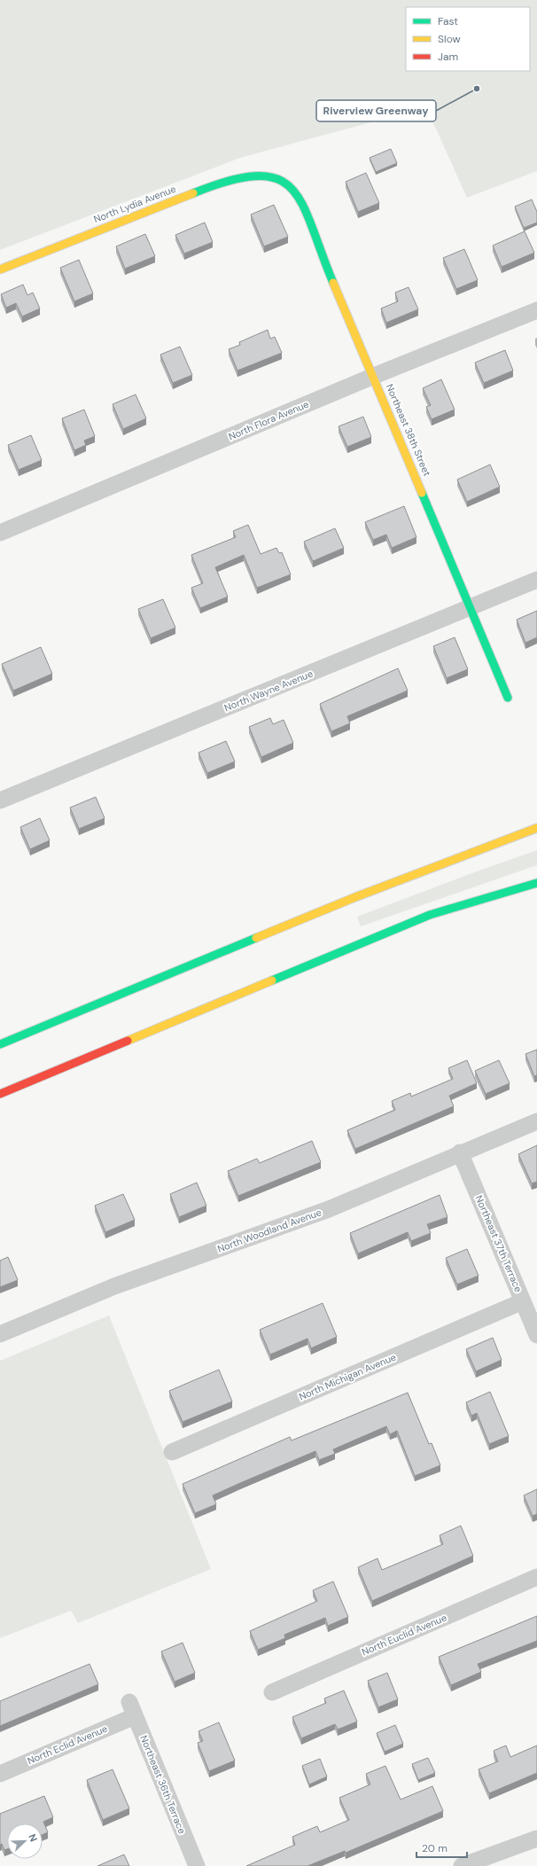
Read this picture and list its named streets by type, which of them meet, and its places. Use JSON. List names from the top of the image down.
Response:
{
  "streets": {
    "main road": ["North Lydia Avenue", "Northeast 38th Street"],
    "street": [
      "North Flora Avenue",
      "North Wayne Avenue",
      "North Woodland Avenue",
      "Northeast 37th Terrace",
      "North Michigan Avenue",
      "North Euclid Avenue",
      "North Eclid Avenue",
      "Northeast 36th Terrace"
    ]
  },
  "crossings": [
    ["North Lydia Avenue", "Northeast 38th Street"],
    ["North Flora Avenue", "Northeast 38th Street"],
    ["Northeast 38th Street", "North Wayne Avenue"],
    ["North Woodland Avenue", "Northeast 37th Terrace"],
    ["Northeast 37th Terrace", "North Michigan Avenue"],
    ["North Eclid Avenue", "Northeast 36th Terrace"]
  ],
  "places": ["Riverview Greenway"],
  "legend": ["Fast", "Slow", "Jam"],
  "scale_bar": "20 m",
  "north": "top right"
}
